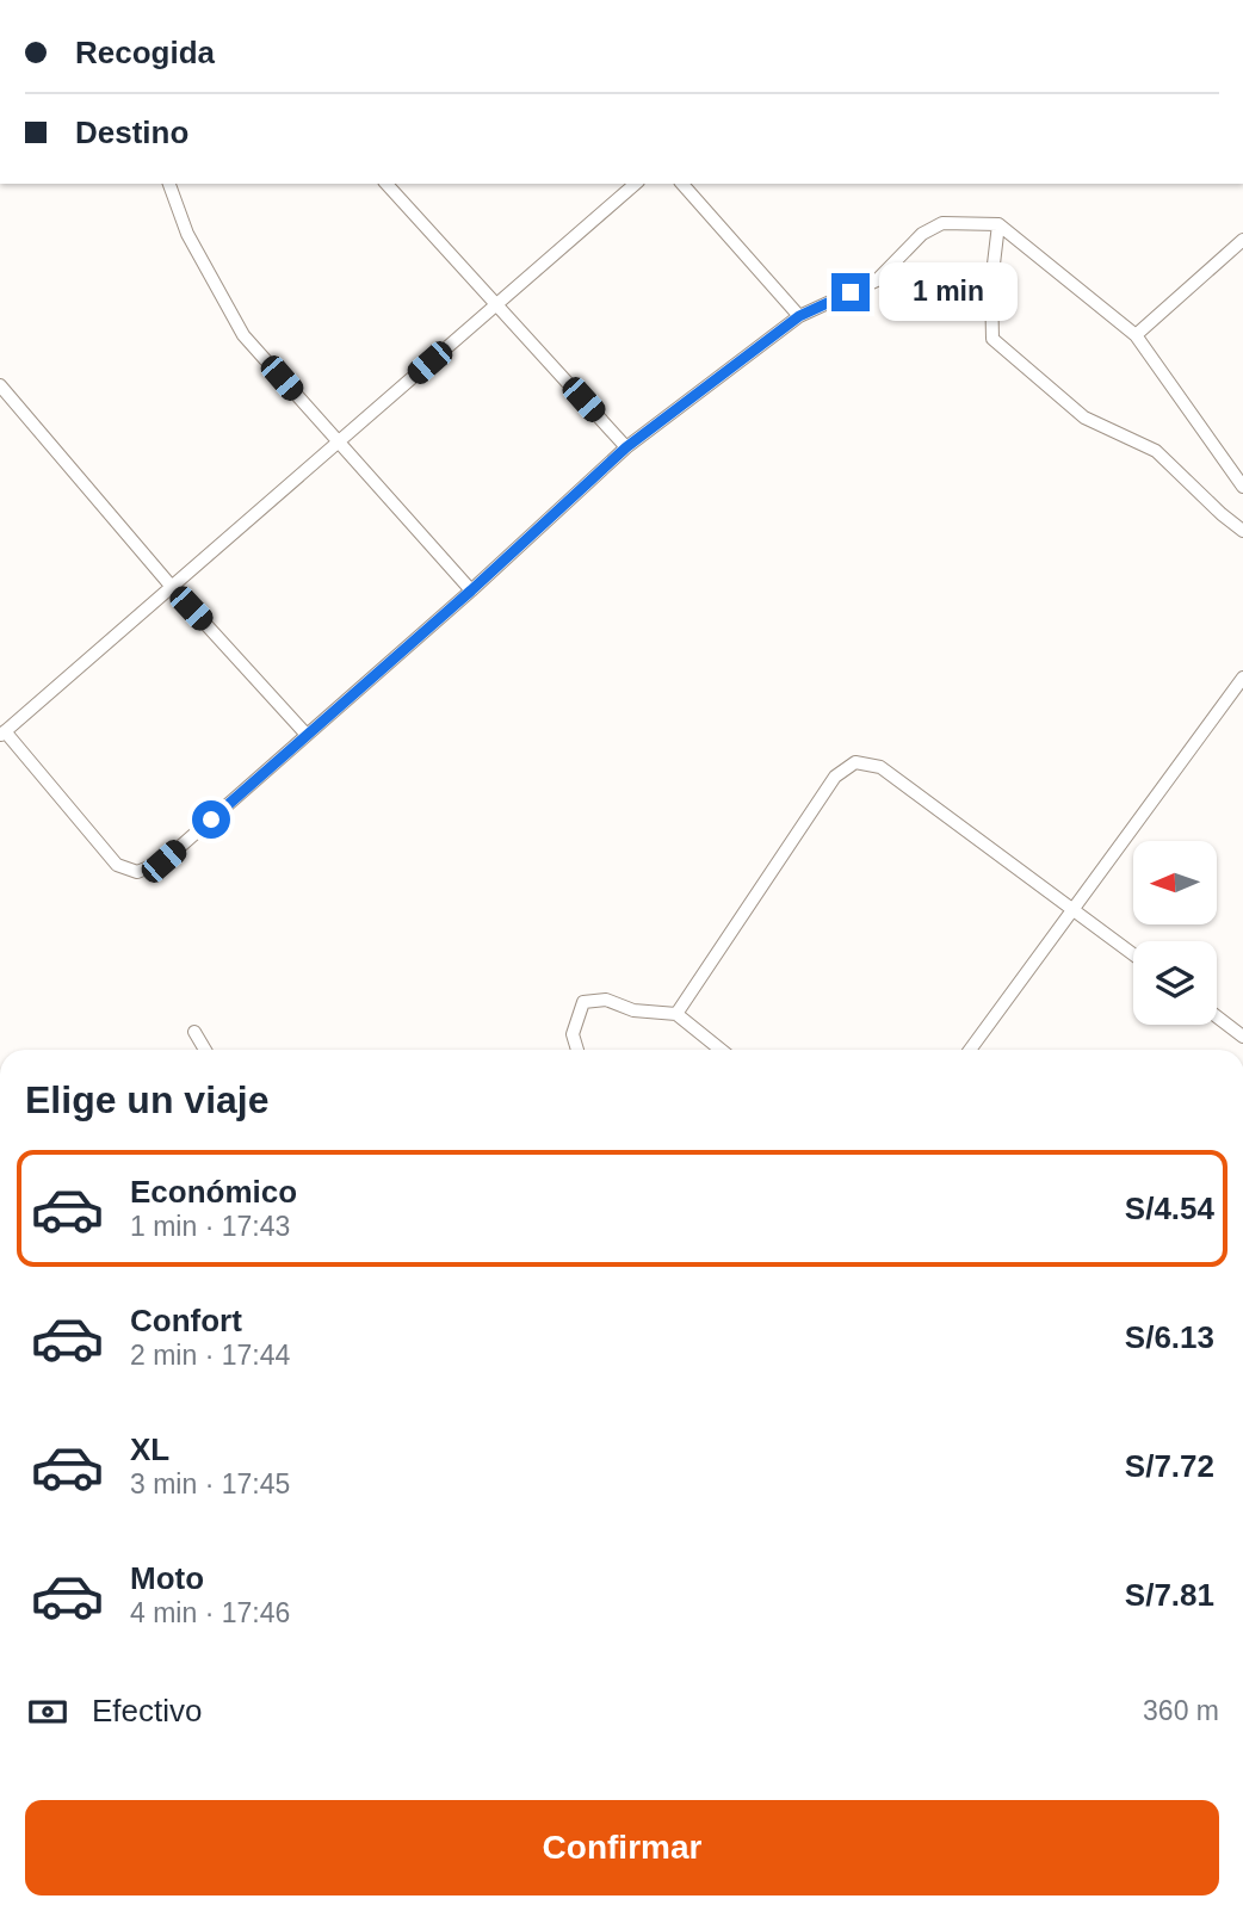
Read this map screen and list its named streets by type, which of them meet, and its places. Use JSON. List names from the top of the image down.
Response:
{
  "north": "left",
  "page": {
    "banner": ["Recogida", "Destino"],
    "bubble": "1 min",
    "heading": "Elige un viaje",
    "list": [
      {
        "name": "Económico",
        "note": "1 min · 17:43",
        "value": "S/4.54"
      },
      {
        "name": "Confort",
        "note": "2 min · 17:44",
        "value": "S/6.13"
      },
      {
        "name": "XL",
        "note": "3 min · 17:45",
        "value": "S/7.72"
      },
      {
        "name": "Moto",
        "note": "4 min · 17:46",
        "value": "S/7.81"
      }
    ],
    "pay": ["Efectivo", "360 m"],
    "buttons": "Confirmar"
  }
}
